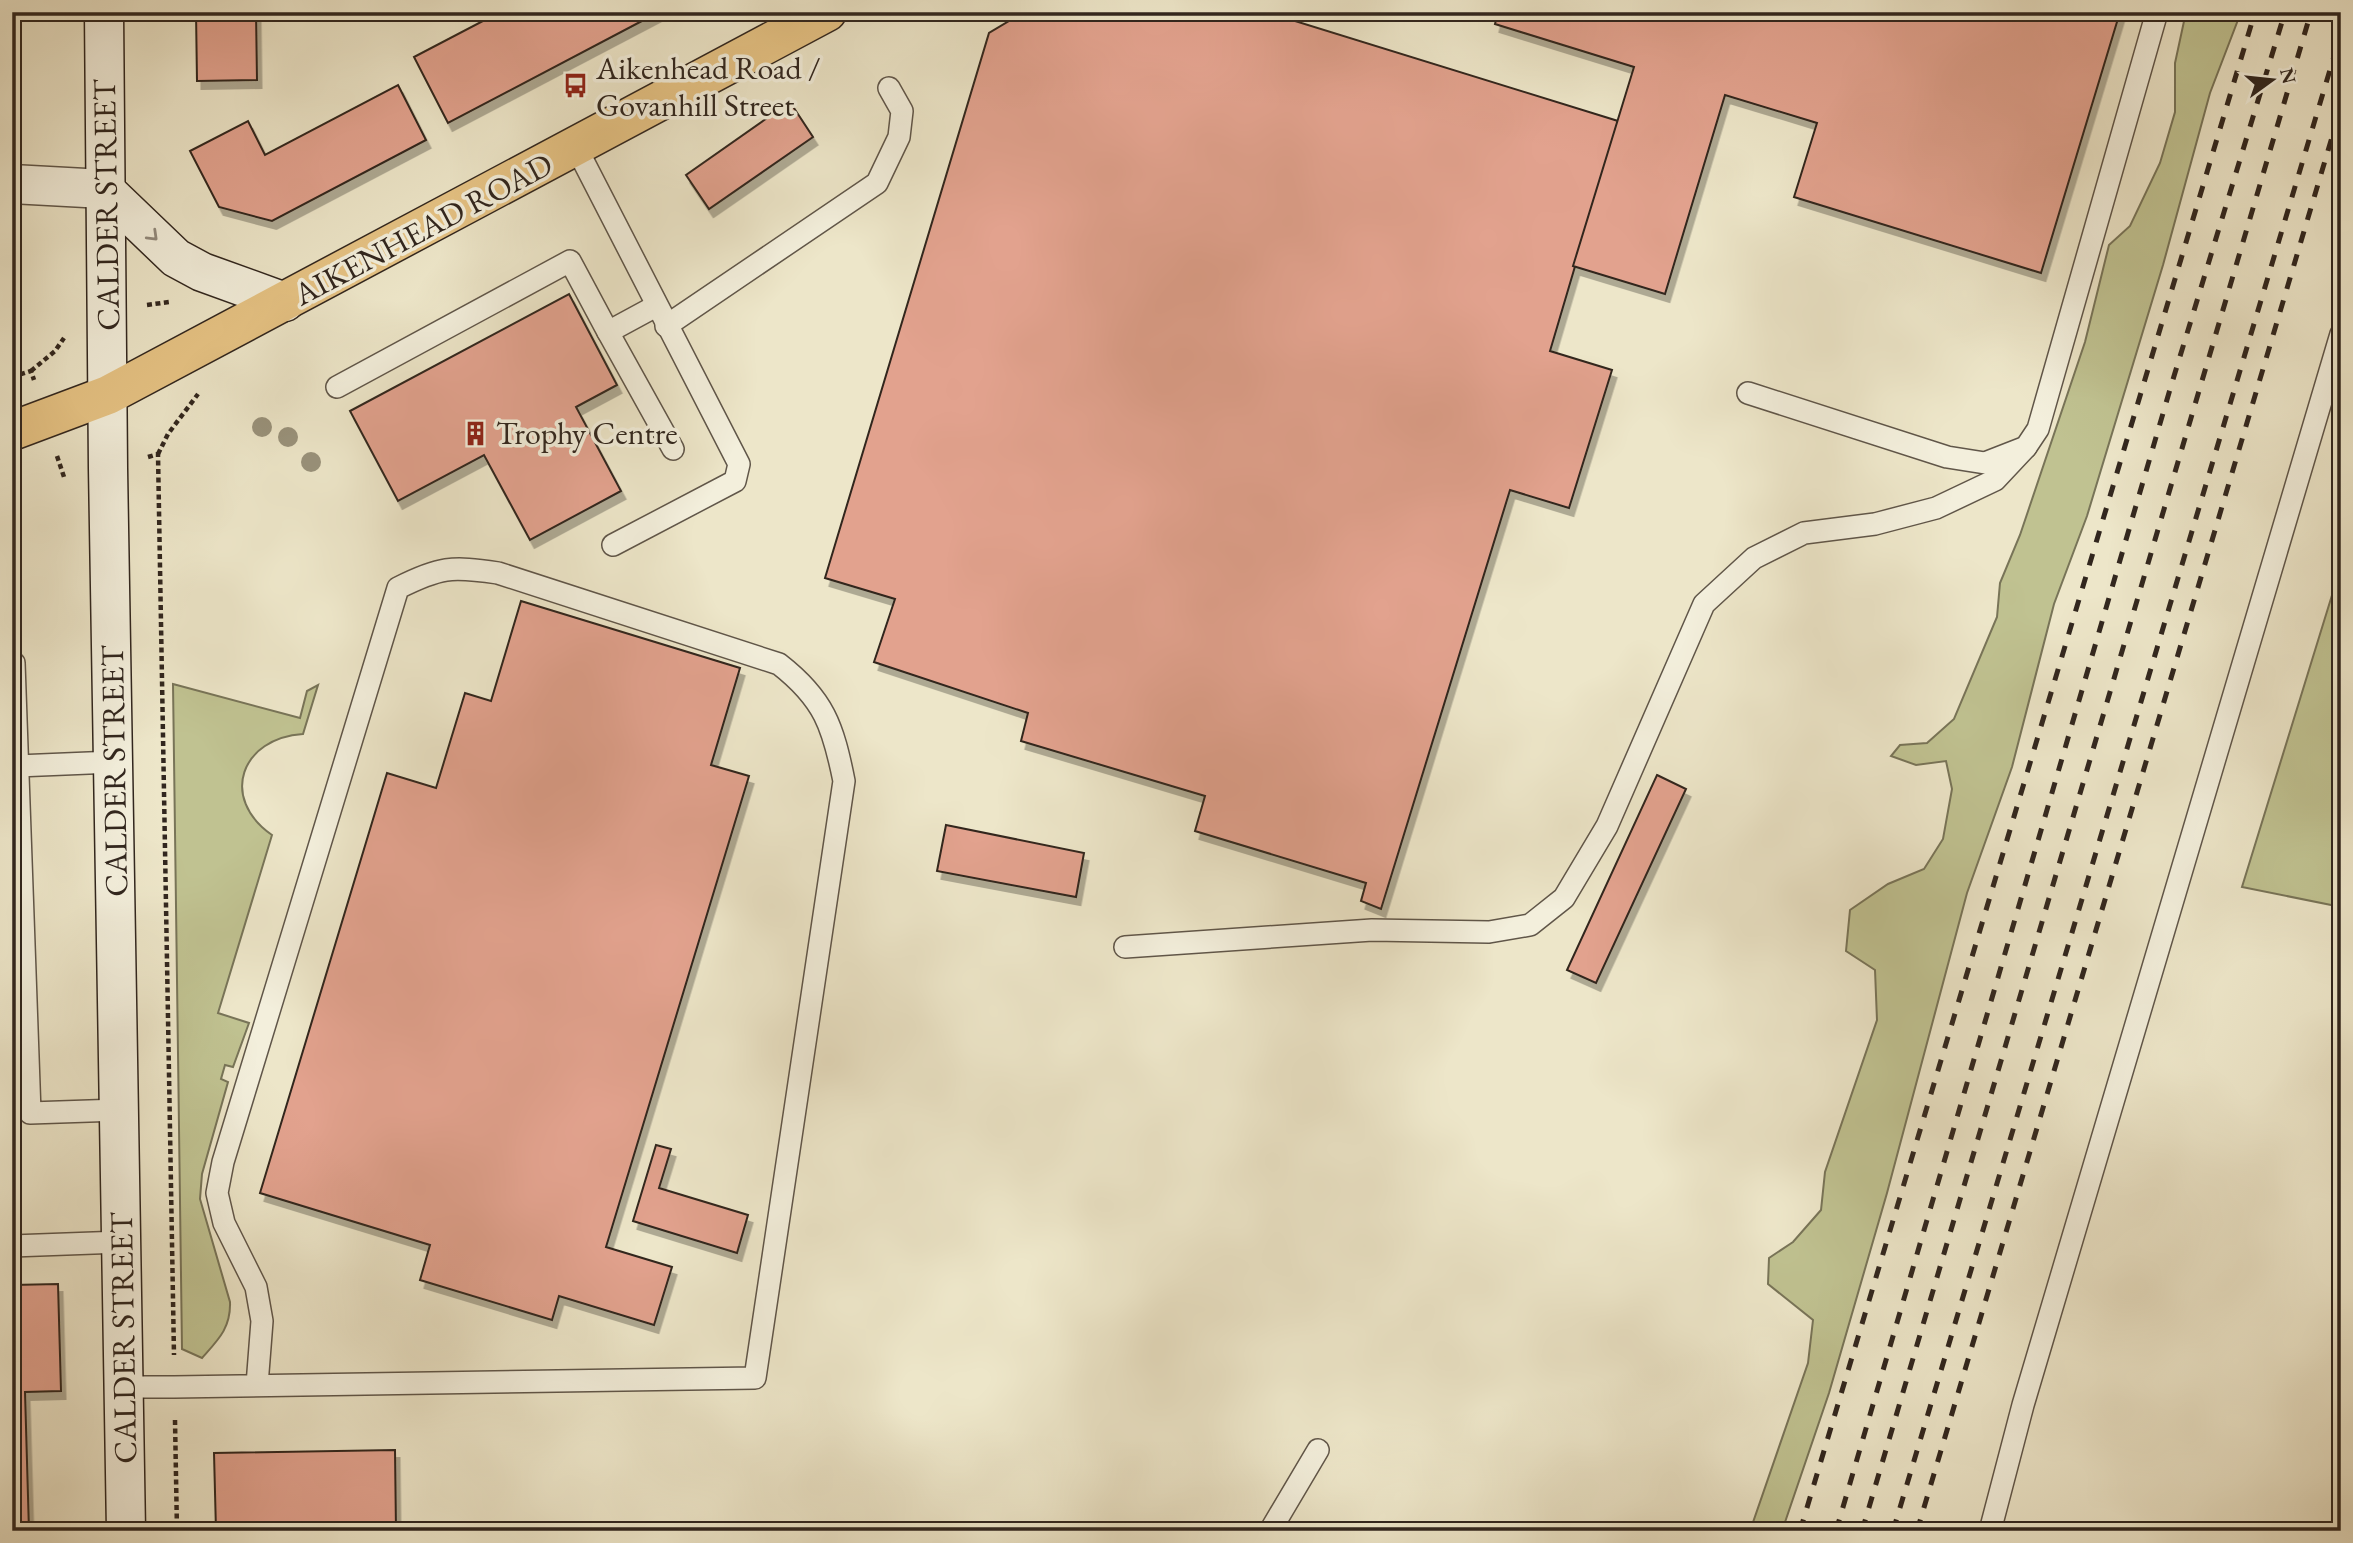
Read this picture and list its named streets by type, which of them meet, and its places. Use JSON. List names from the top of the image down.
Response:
{
  "streets": {
    "main road": ["CALDER STREET", "AIKENHEAD ROAD"]
  },
  "crossings": [
    ["CALDER STREET", "AIKENHEAD ROAD"]
  ],
  "places": {
    "bus stop": ["Aikenhead Road / Govanhill Street"],
    "building": ["Trophy Centre"]
  },
  "north": "right"
}
